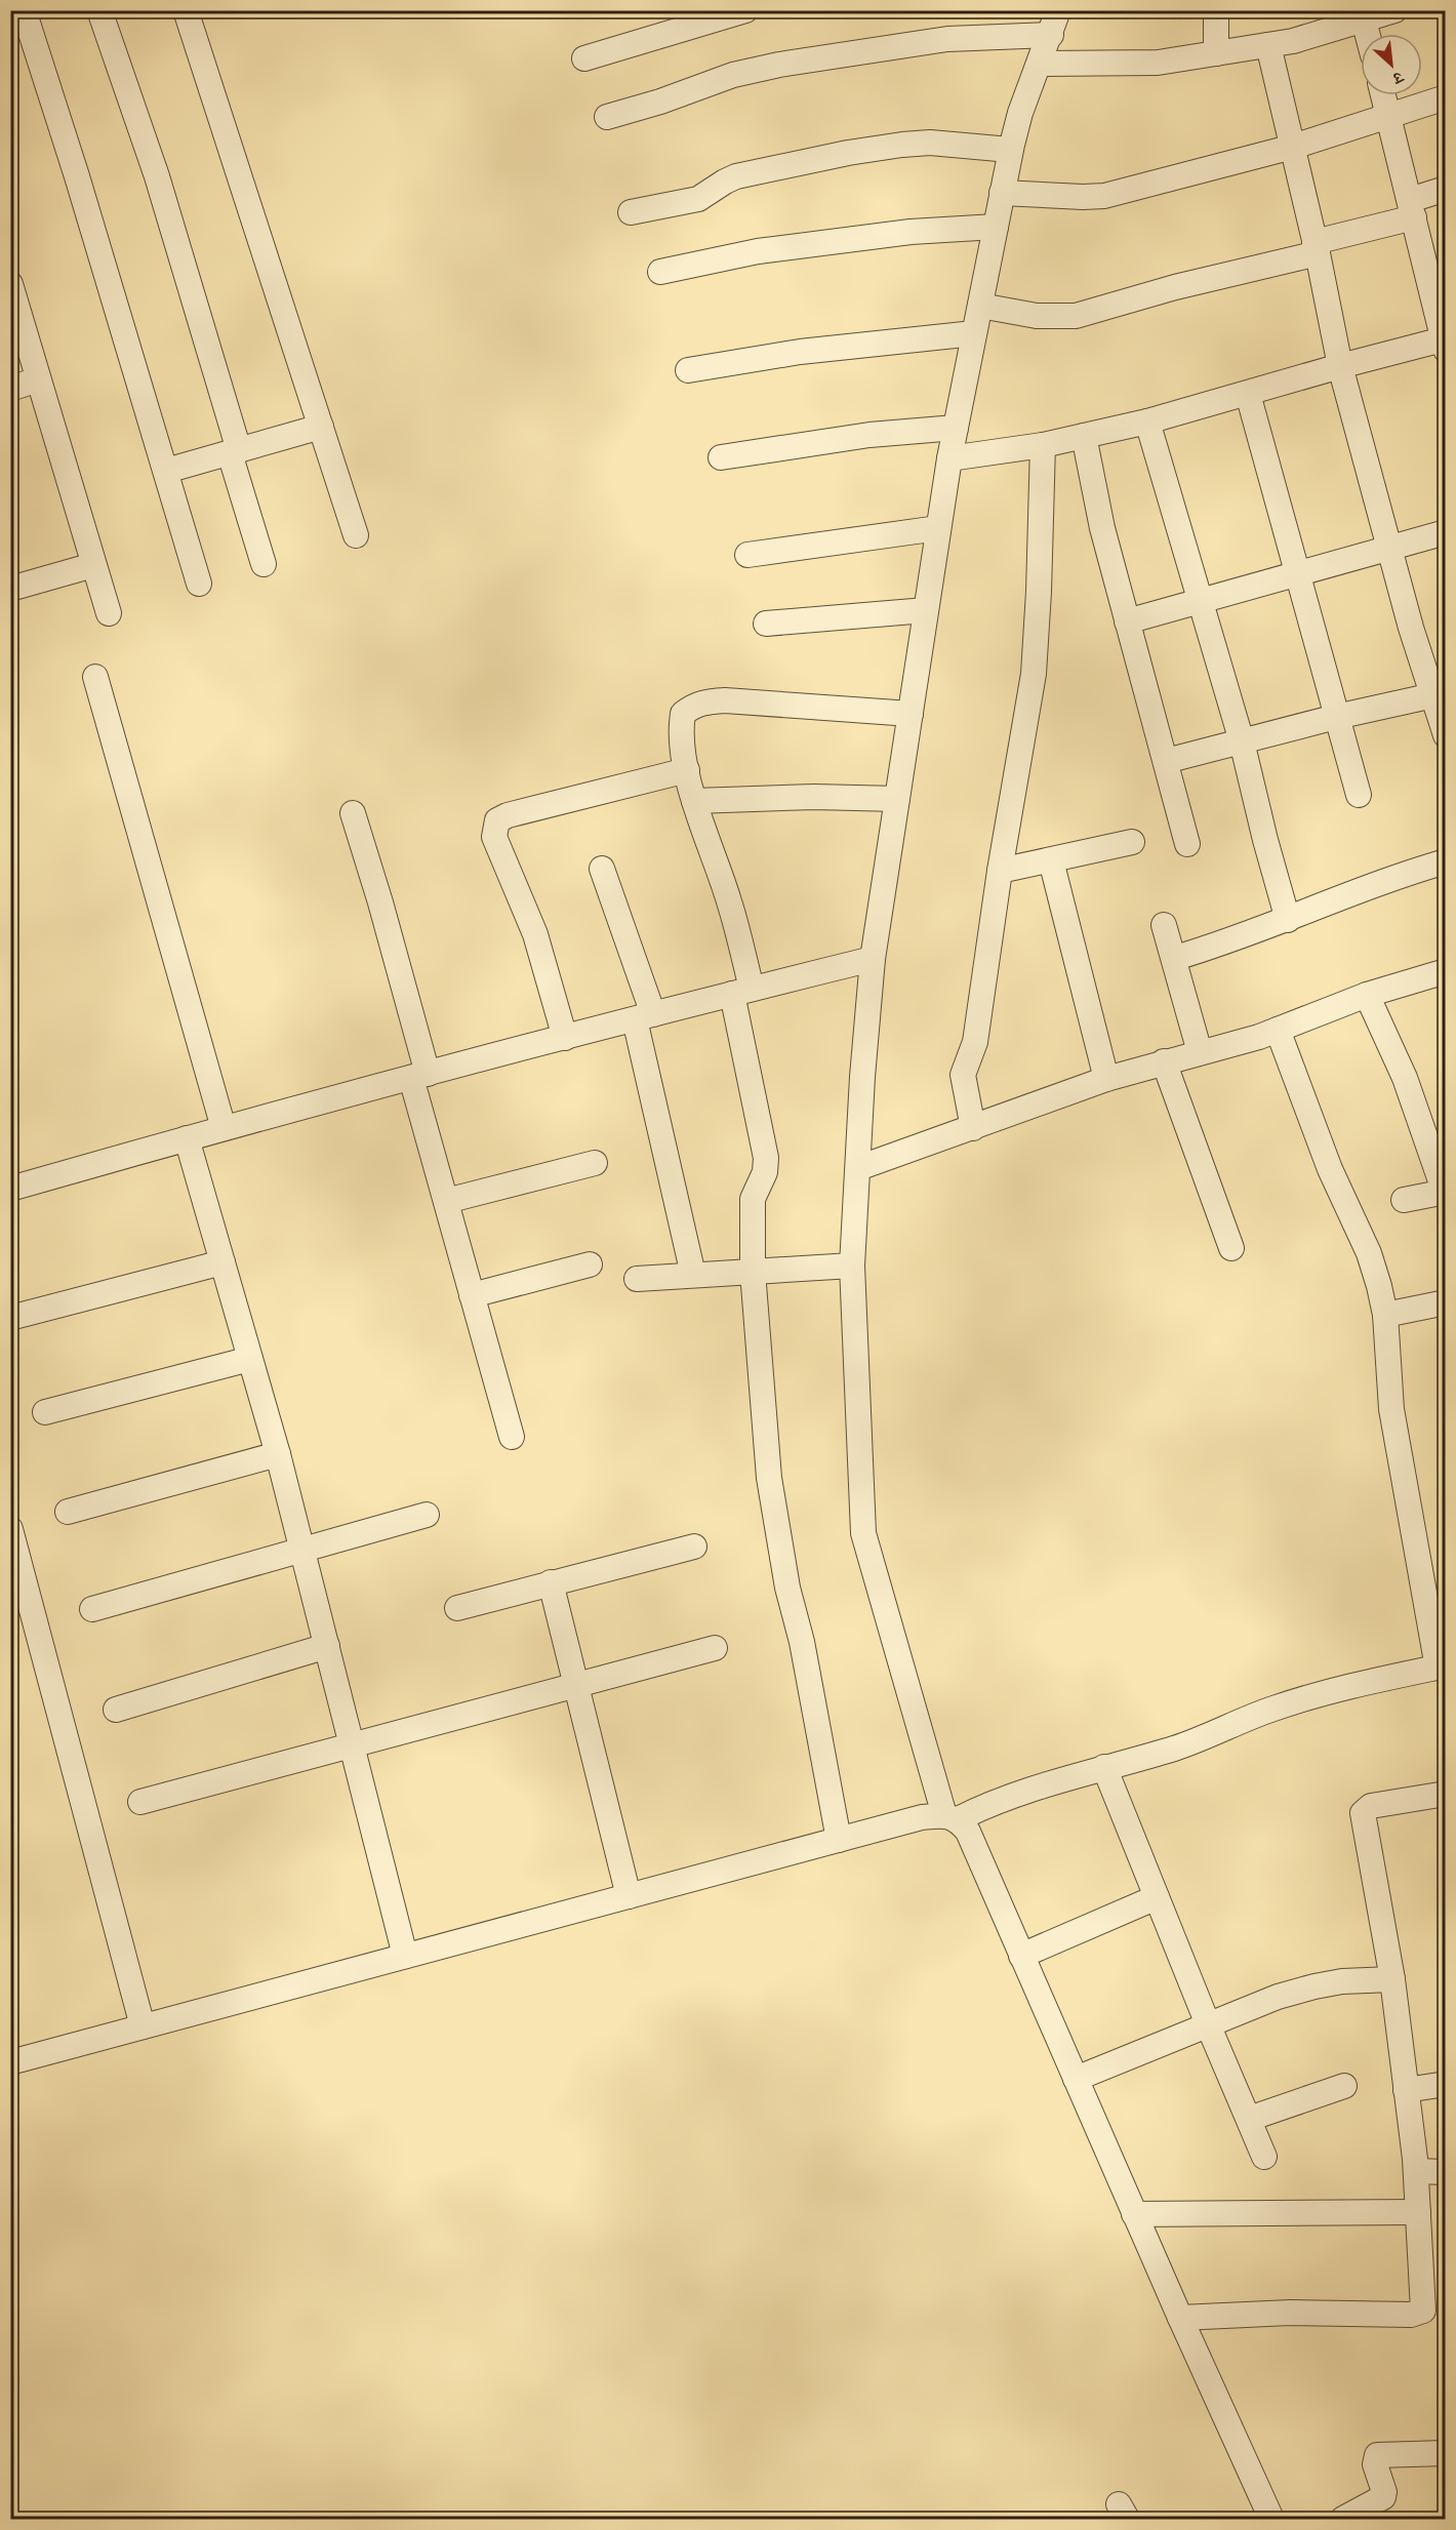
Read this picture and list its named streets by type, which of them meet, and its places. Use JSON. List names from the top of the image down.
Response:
{
  "north": "bottom right"
}
